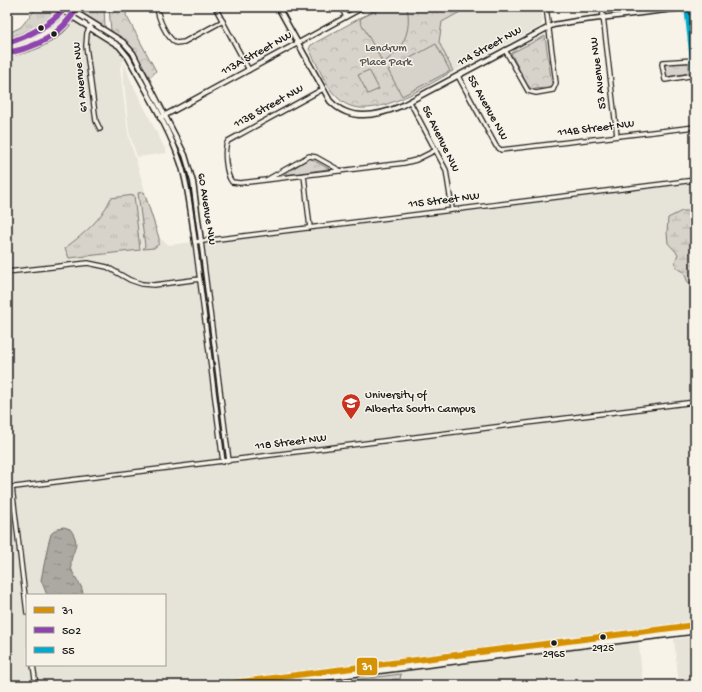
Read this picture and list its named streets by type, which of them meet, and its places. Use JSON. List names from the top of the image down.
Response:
{
  "streets": {
    "street": [
      "114 Street NW",
      "113A Street NW",
      "53 Avenue NW",
      "61 Avenue NW",
      "113B Street NW",
      "55 Avenue NW",
      "114B Street NW",
      "56 Avenue NW",
      "115 Street NW",
      "60 Avenue NW",
      "118 Street NW"
    ]
  },
  "crossings": [
    ["114 Street NW", "53 Avenue NW"],
    ["114 Street NW", "113B Street NW"],
    ["114 Street NW", "55 Avenue NW"],
    ["114 Street NW", "56 Avenue NW"],
    ["113A Street NW", "60 Avenue NW"],
    ["53 Avenue NW", "114B Street NW"],
    ["61 Avenue NW", "60 Avenue NW"],
    ["55 Avenue NW", "114B Street NW"],
    ["56 Avenue NW", "115 Street NW"],
    ["115 Street NW", "60 Avenue NW"],
    ["60 Avenue NW", "118 Street NW"]
  ],
  "parks": ["Lendrum Place Park"],
  "places": {
    "school or university": ["University of Alberta South Campus"],
    "other": ["2925", "2965"]
  },
  "lines": ["transit line 502", "transit line 55", "transit line 31"],
  "legend": ["31", "502", "55"]
}
